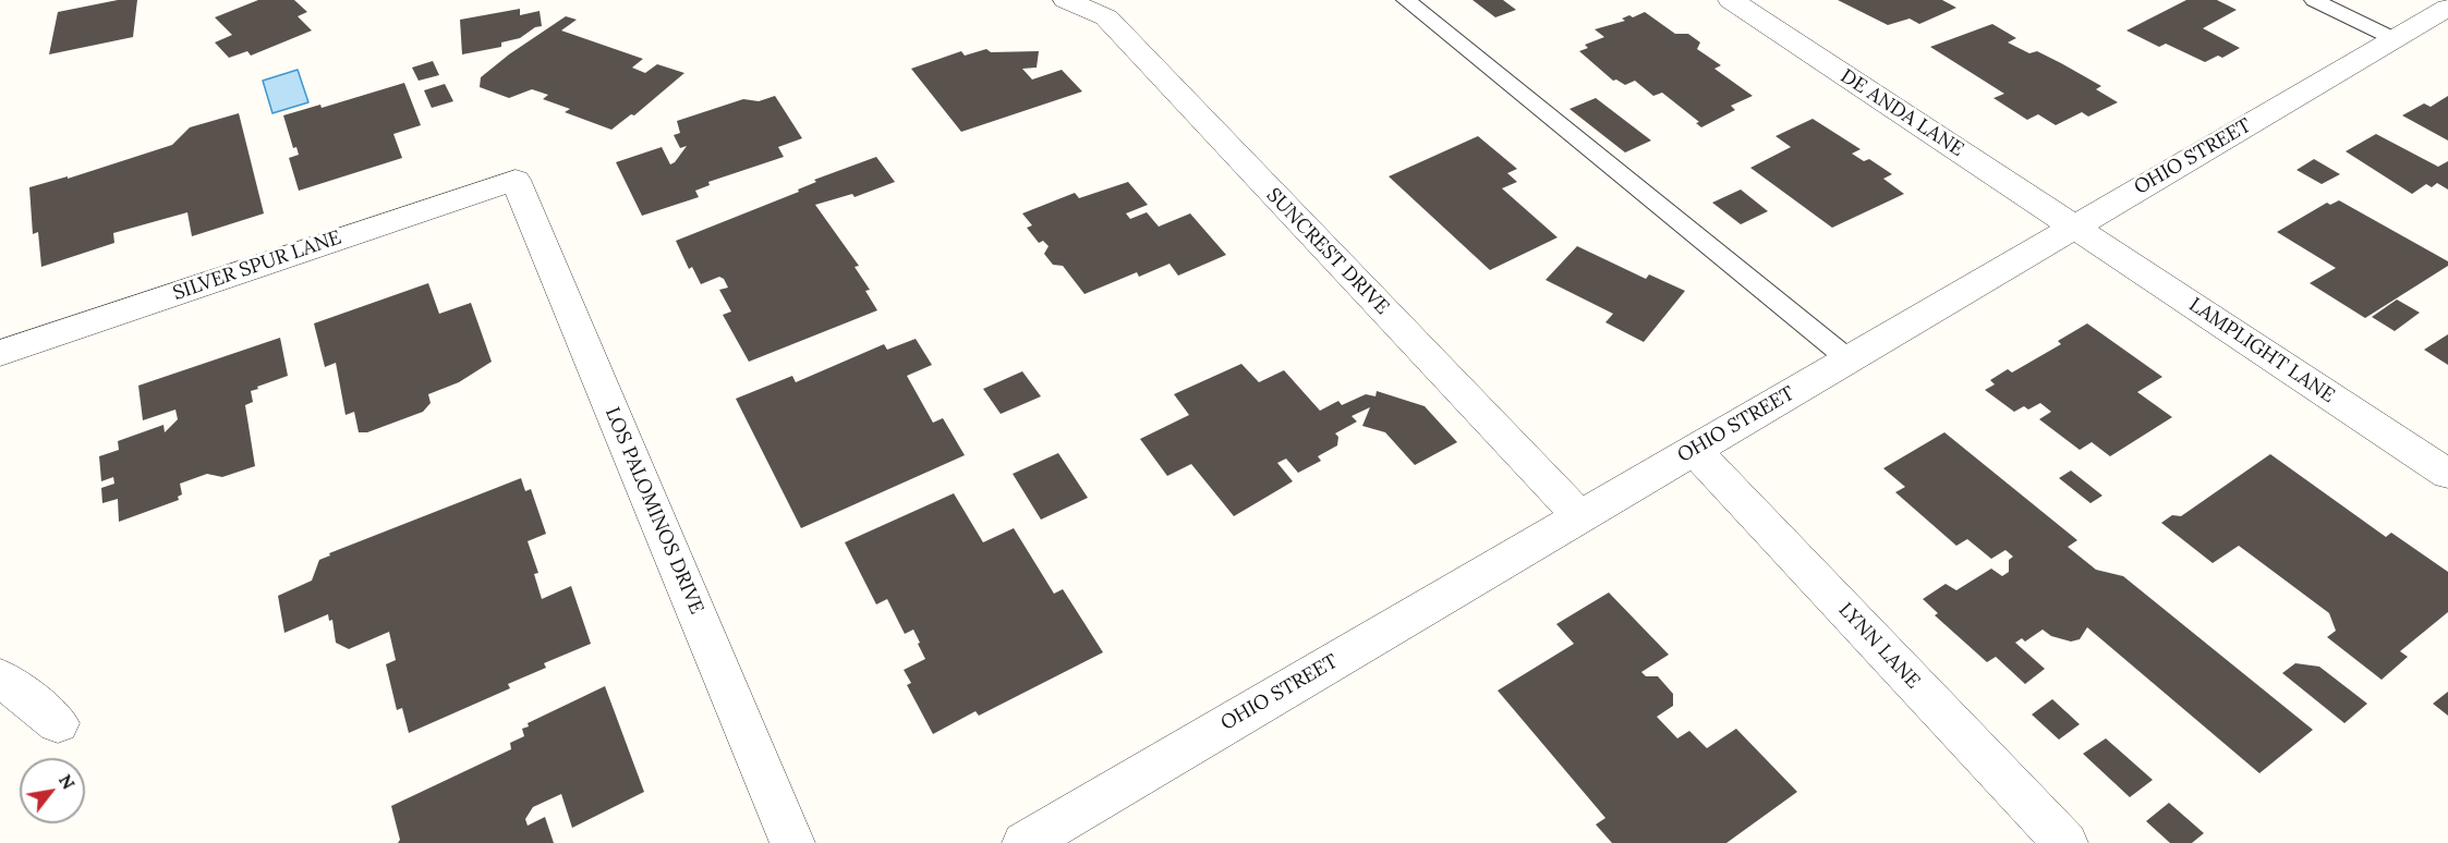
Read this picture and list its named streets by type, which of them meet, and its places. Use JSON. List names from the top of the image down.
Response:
{
  "streets": {
    "street": [
      "DE ANDA LANE",
      "OHIO STREET",
      "SUNCREST DRIVE",
      "SILVER SPUR LANE",
      "LAMPLIGHT LANE",
      "LOS PALOMINOS DRIVE",
      "LYNN LANE"
    ]
  },
  "crossings": [
    ["DE ANDA LANE", "OHIO STREET"],
    ["DE ANDA LANE", "LAMPLIGHT LANE"],
    ["OHIO STREET", "SUNCREST DRIVE"],
    ["OHIO STREET", "LAMPLIGHT LANE"],
    ["OHIO STREET", "LYNN LANE"],
    ["SILVER SPUR LANE", "LOS PALOMINOS DRIVE"]
  ],
  "north": "top right"
}
